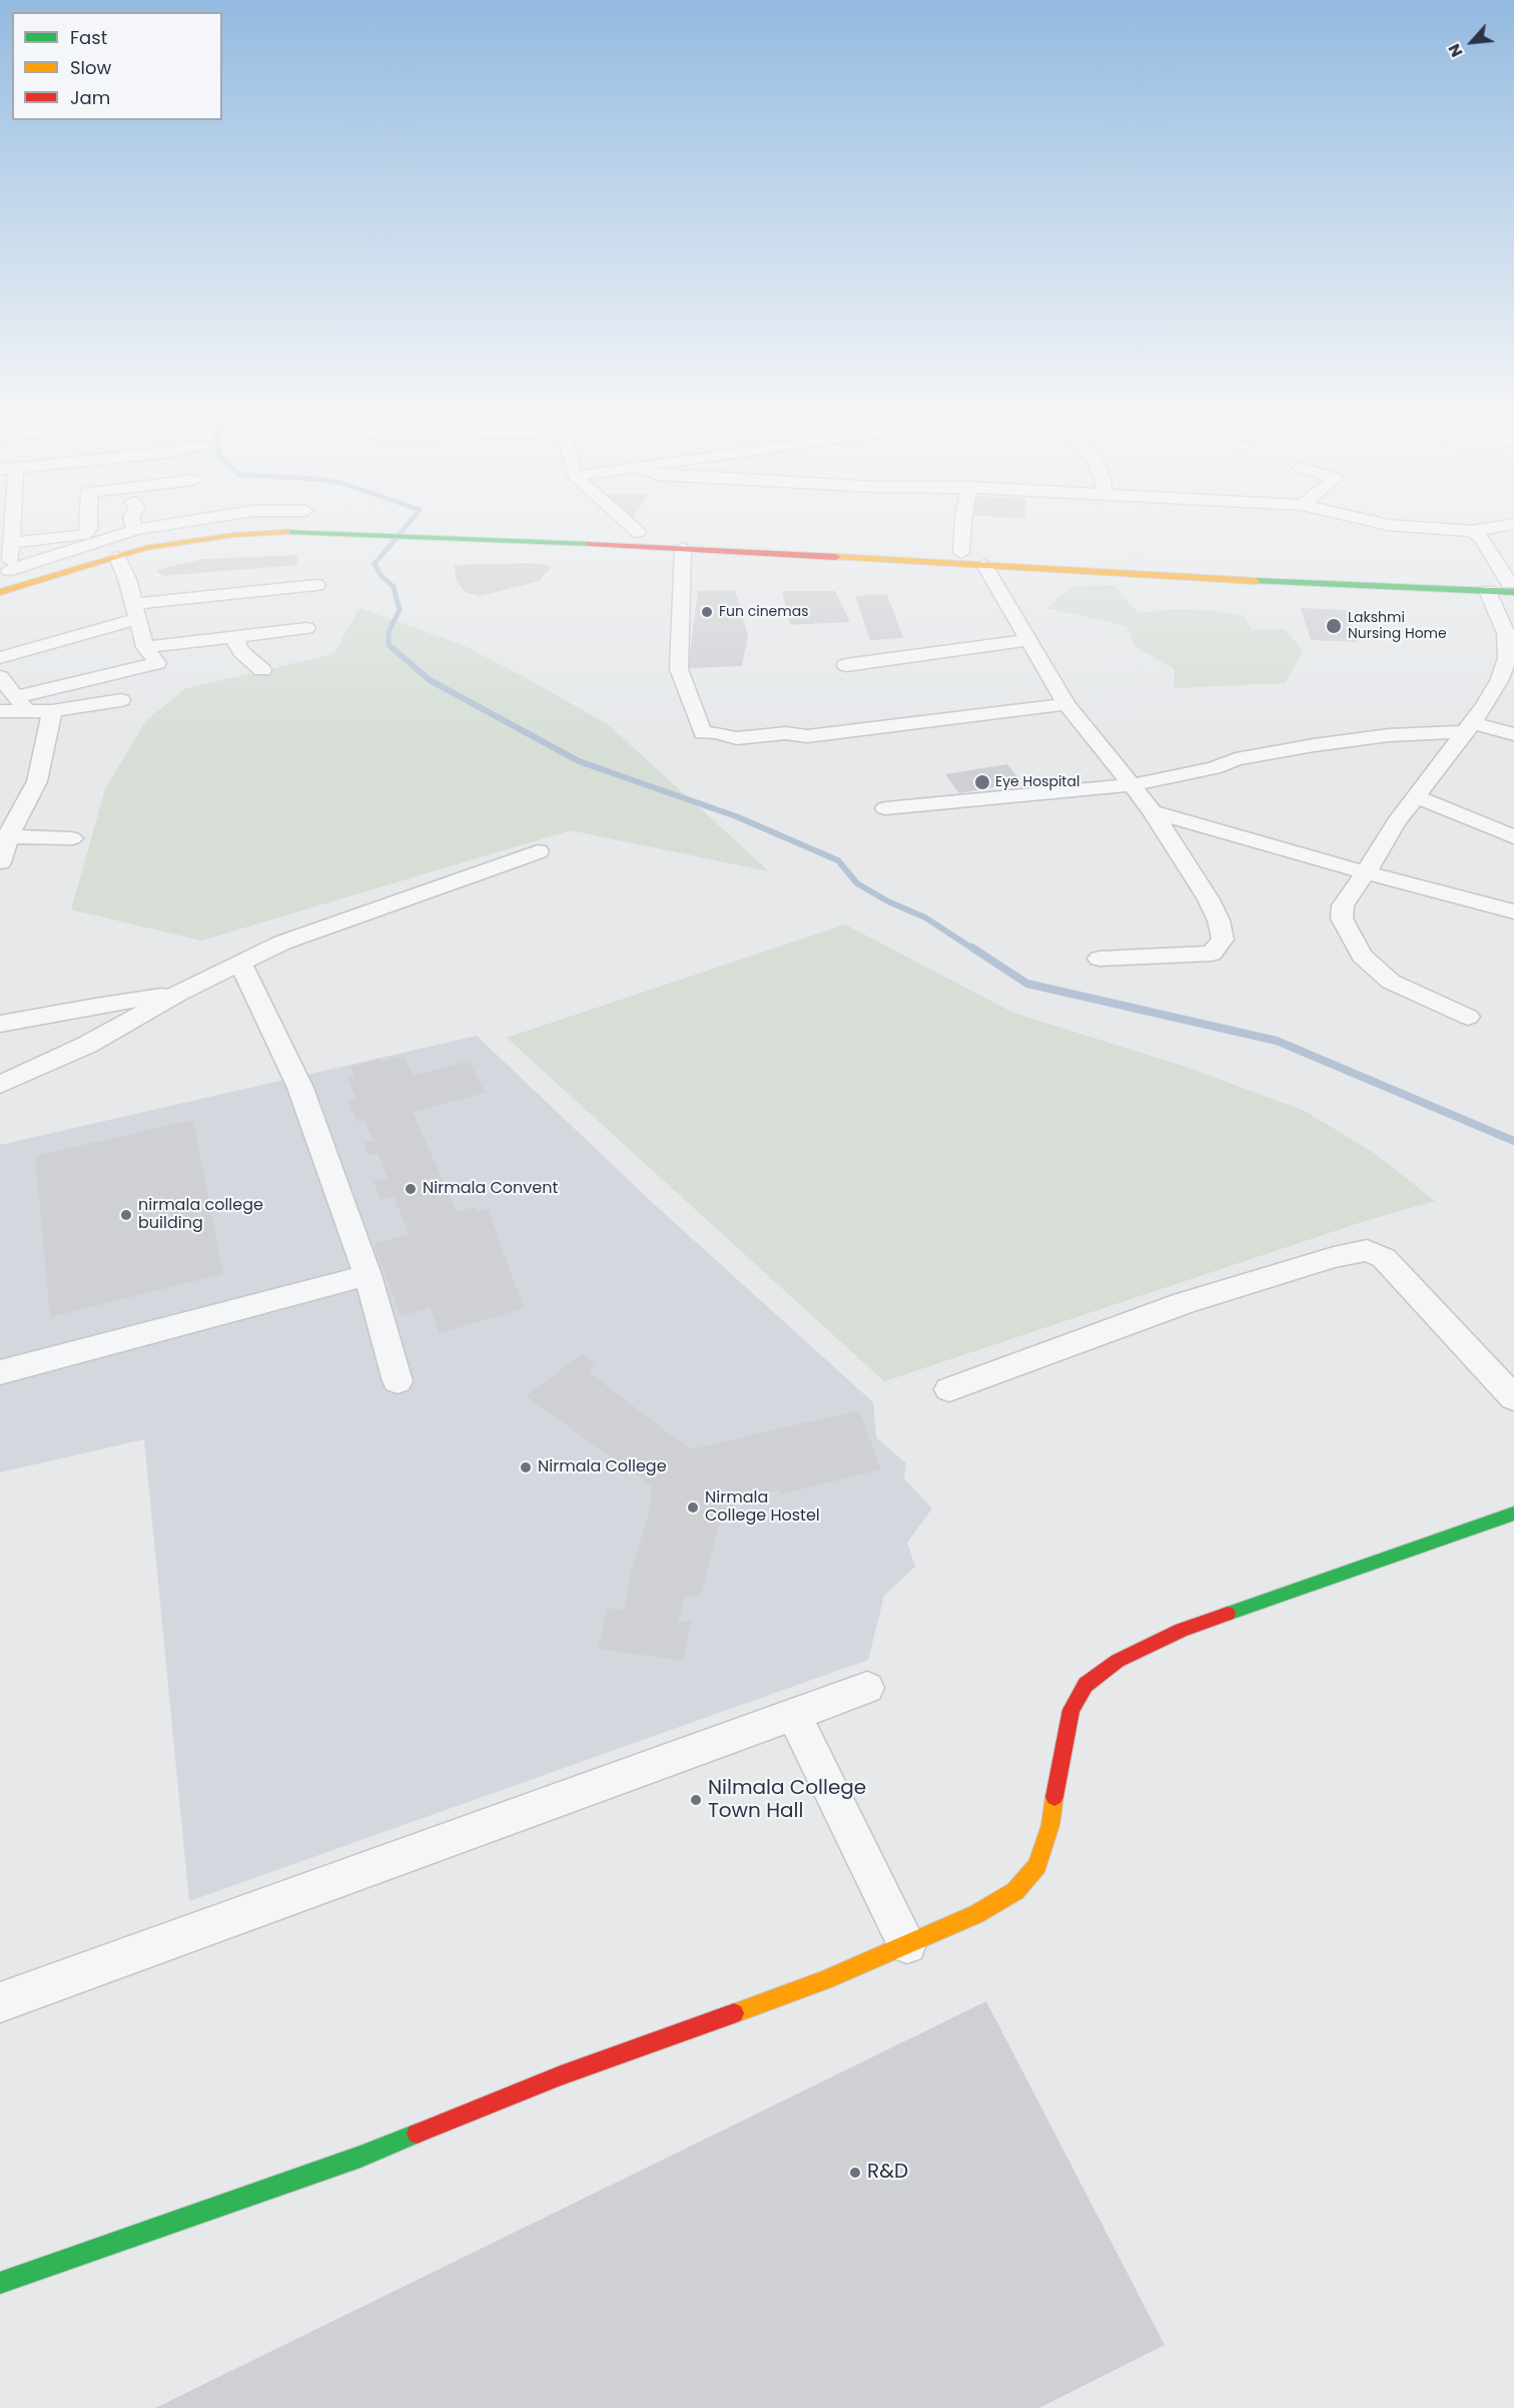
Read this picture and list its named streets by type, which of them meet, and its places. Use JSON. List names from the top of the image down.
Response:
{
  "places": [
    "Fun cinemas",
    "Lakshmi Nursing Home",
    "Eye Hospital",
    "Nirmala Convent",
    "nirmala college building",
    "Nirmala College",
    "Nirmala College Hostel",
    "Nilmala College Town Hall",
    "R&D"
  ],
  "legend": ["Fast", "Slow", "Jam"],
  "north": "bottom left"
}
